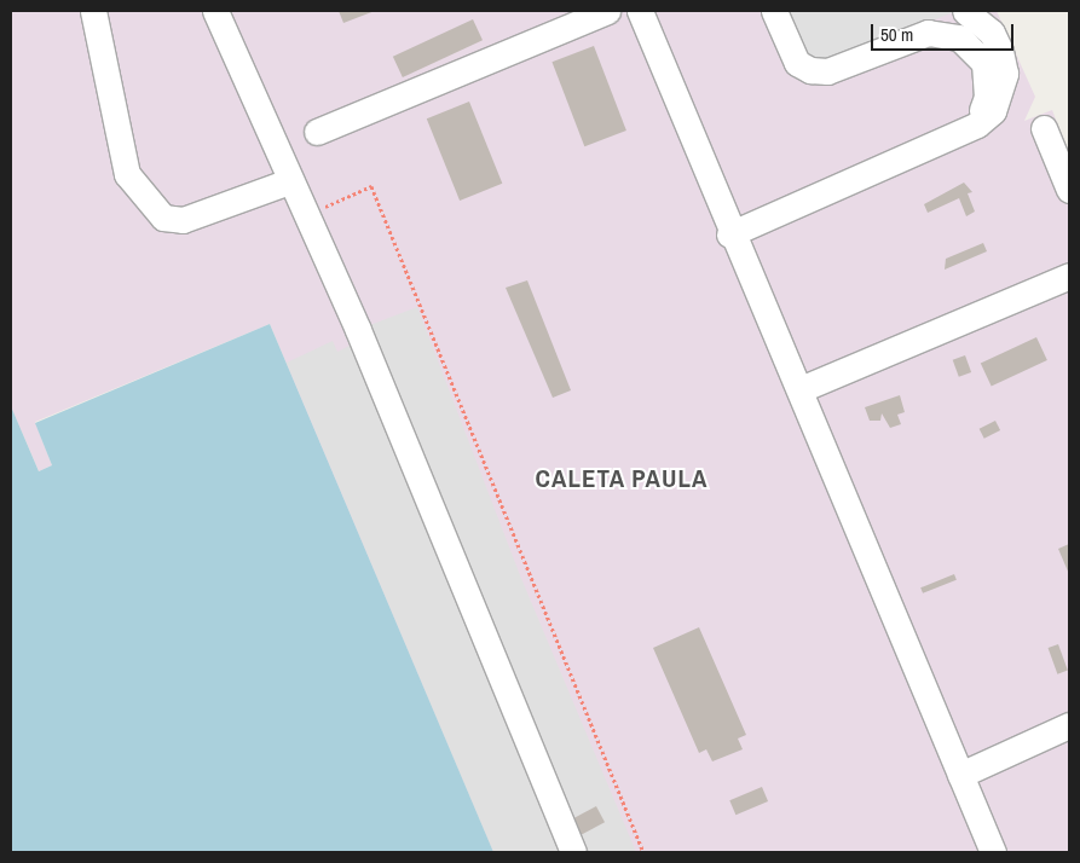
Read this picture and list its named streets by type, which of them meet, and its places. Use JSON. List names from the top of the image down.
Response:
{
  "districts": ["CALETA PAULA"],
  "scale_bar": "50 m"
}
